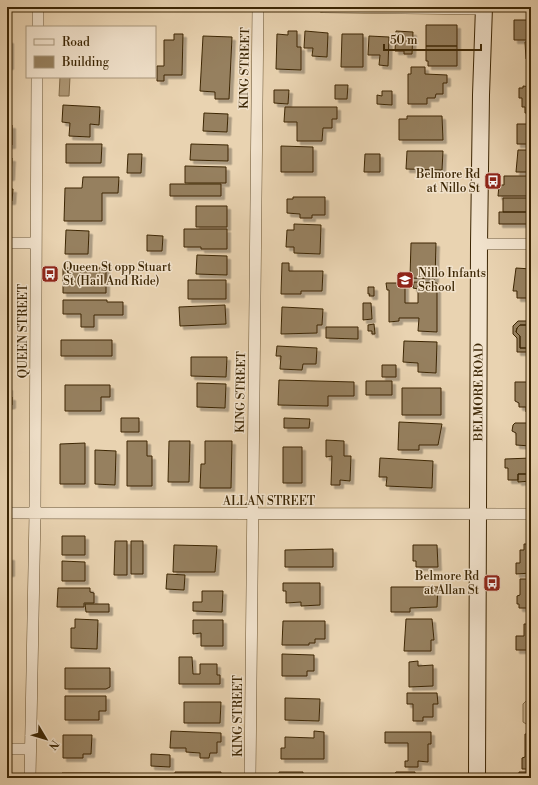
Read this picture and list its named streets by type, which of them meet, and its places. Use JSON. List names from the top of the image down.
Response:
{
  "streets": {
    "main road": ["BELMORE ROAD"],
    "street": ["KING STREET", "QUEEN STREET", "ALLAN STREET"]
  },
  "crossings": [
    ["KING STREET", "ALLAN STREET"],
    ["QUEEN STREET", "ALLAN STREET"],
    ["BELMORE ROAD", "ALLAN STREET"]
  ],
  "places": {
    "bus stop": ["Belmore Rd at Nillo St", "Queen St opp Stuart St (Hail And Ride)", "Belmore Rd at Allan St"],
    "school or university": ["Nillo Infants School"]
  },
  "legend": ["Road", "Building"],
  "scale_bar": "50 m",
  "north": "bottom right"
}
